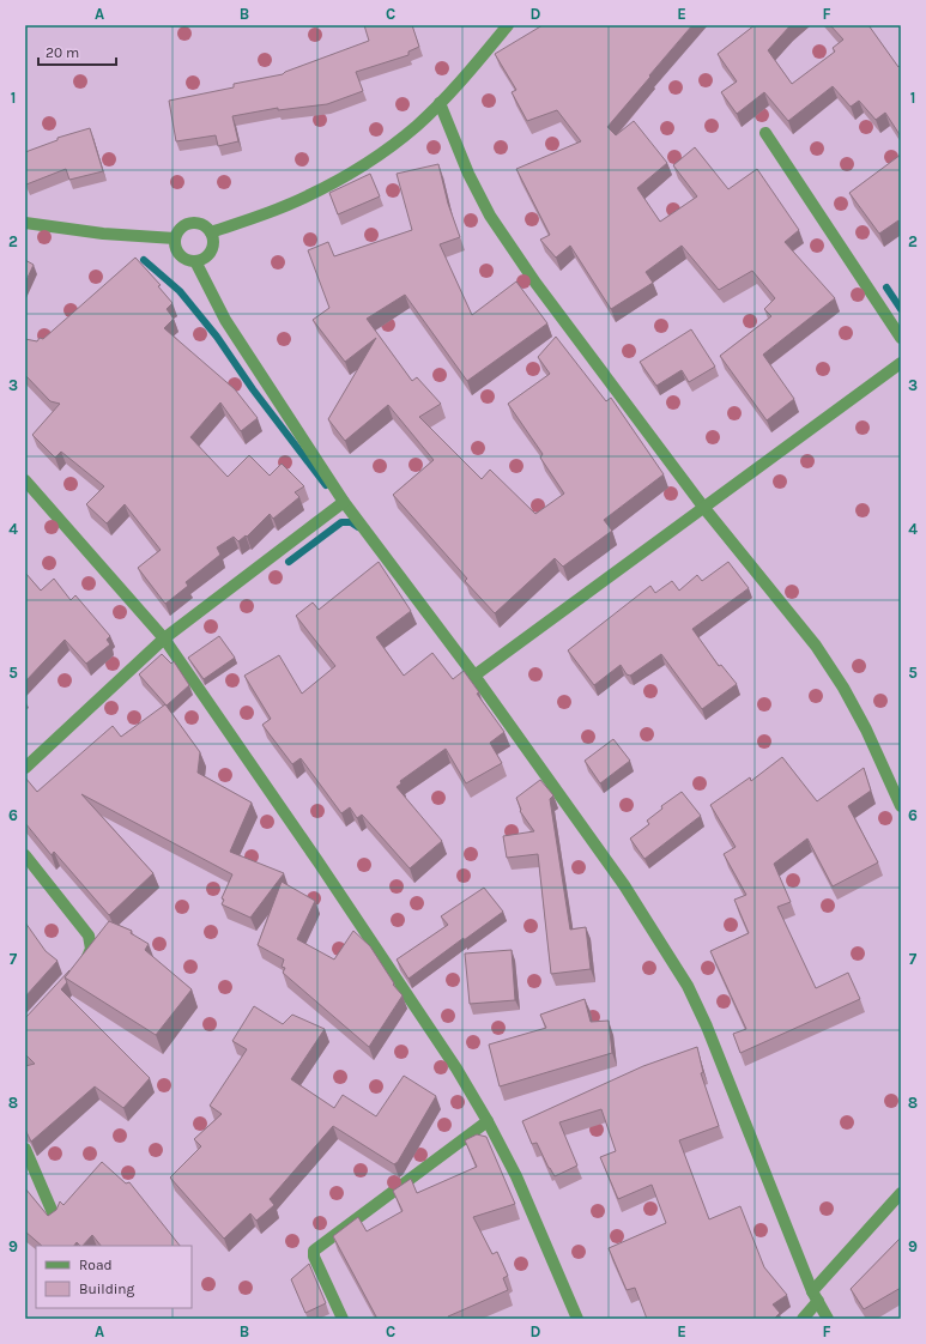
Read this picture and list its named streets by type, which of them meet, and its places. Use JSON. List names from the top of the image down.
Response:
{
  "legend": ["Road", "Building"],
  "scale_bar": "20 m",
  "grid": {
    "columns": [
      "A",
      "B",
      "C",
      "D",
      "E",
      "F"
    ],
    "rows": [
      "1",
      "2",
      "3",
      "4",
      "5",
      "6",
      "7",
      "8",
      "9"
    ]
  }
}
